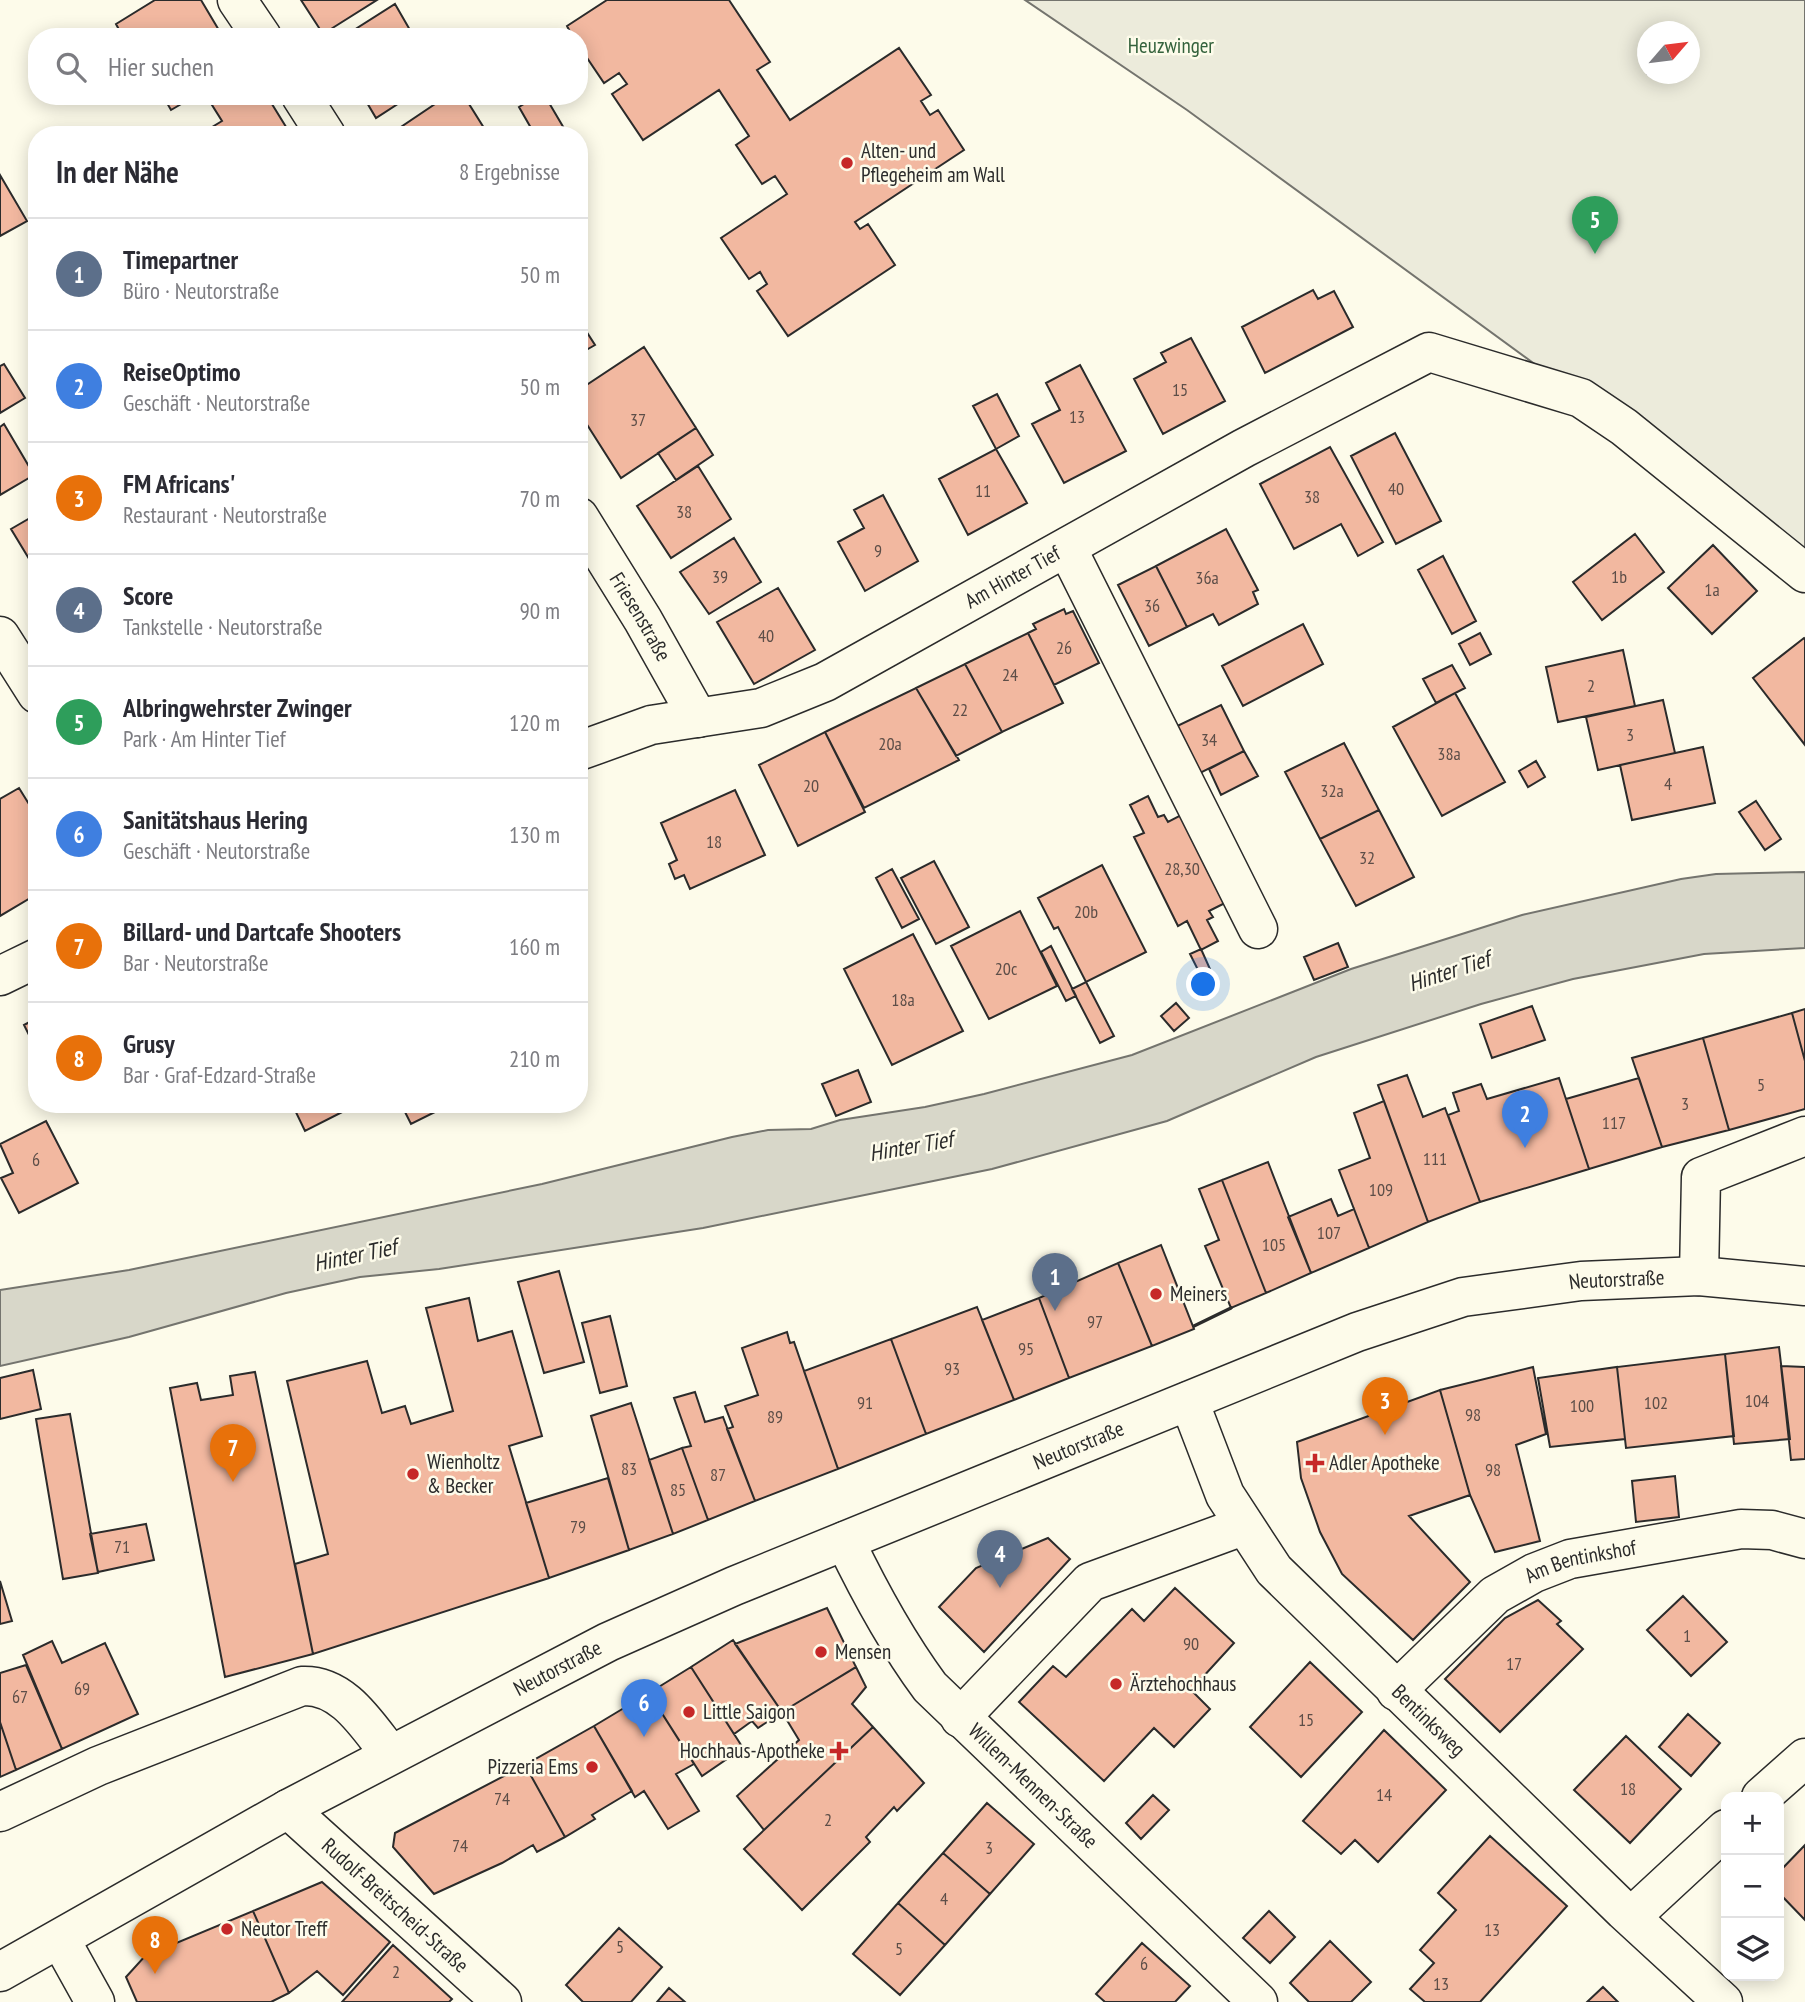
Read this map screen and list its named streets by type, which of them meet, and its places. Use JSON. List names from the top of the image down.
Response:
{
  "streets": {
    "street": [
      "Am Hinter Tief",
      "Friesenstraße",
      "Neutorstraße",
      "Am Bentinkshof",
      "Bentinksweg",
      "Willem-Mennen-Straße",
      "Rudolf-Breitscheid-Straße"
    ]
  },
  "crossings": [
    ["Am Hinter Tief", "Friesenstraße"],
    ["Neutorstraße", "Bentinksweg"],
    ["Neutorstraße", "Willem-Mennen-Straße"],
    ["Neutorstraße", "Rudolf-Breitscheid-Straße"],
    ["Am Bentinkshof", "Bentinksweg"]
  ],
  "water": ["Hinter Tief"],
  "parks": ["Heuzwinger"],
  "places": {
    "other": [
      "Alten- und Pflegeheim am Wall",
      "Meiners",
      "Wienholtz & Becker",
      "Mensen",
      "Ärztehochhaus",
      "Little Saigon",
      "Pizzeria Ems",
      "Neutor Treff"
    ],
    "health": ["Adler Apotheke", "Hochhaus-Apotheke"]
  },
  "house_numbers": [
    "15",
    "13",
    "37",
    "40",
    "11",
    "38",
    "38",
    "9",
    "39",
    "1b",
    "36a",
    "1a",
    "36",
    "40",
    "26",
    "24",
    "2",
    "22",
    "3",
    "34",
    "20a",
    "38a",
    "4",
    "20",
    "32a",
    "18",
    "32",
    "28,30",
    "20b",
    "20c",
    "18a",
    "5",
    "3",
    "117",
    "111",
    "6",
    "109",
    "107",
    "105",
    "97",
    "95",
    "93",
    "104",
    "91",
    "102",
    "100",
    "98",
    "89",
    "83",
    "98",
    "87",
    "85",
    "79",
    "71",
    "1",
    "90",
    "17",
    "69",
    "67",
    "15",
    "18",
    "14",
    "74",
    "2",
    "74",
    "3",
    "4",
    "13",
    "5",
    "5",
    "6",
    "2",
    "13"
  ],
  "north": "top right",
  "page": {
    "search": "Hier suchen",
    "heading": ["In der Nähe", "8 Ergebnisse"],
    "pins": [
      "5",
      "2",
      "1",
      "3",
      "7",
      "4",
      "6",
      "8"
    ],
    "list": [
      {
        "mark": "1",
        "name": "Timepartner",
        "note": "Büro · Neutorstraße",
        "value": "50 m"
      },
      {
        "mark": "2",
        "name": "ReiseOptimo",
        "note": "Geschäft · Neutorstraße",
        "value": "50 m"
      },
      {
        "mark": "3",
        "name": "FM Africans'",
        "note": "Restaurant · Neutorstraße",
        "value": "70 m"
      },
      {
        "mark": "4",
        "name": "Score",
        "note": "Tankstelle · Neutorstraße",
        "value": "90 m"
      },
      {
        "mark": "5",
        "name": "Albringwehrster Zwinger",
        "note": "Park · Am Hinter Tief",
        "value": "120 m"
      },
      {
        "mark": "6",
        "name": "Sanitätshaus Hering",
        "note": "Geschäft · Neutorstraße",
        "value": "130 m"
      },
      {
        "mark": "7",
        "name": "Billard- und Dartcafe Shooters",
        "note": "Bar · Neutorstraße",
        "value": "160 m"
      },
      {
        "mark": "8",
        "name": "Grusy",
        "note": "Bar · Graf-Edzard-Straße",
        "value": "210 m"
      }
    ],
    "map_buttons": ["+", "−"]
  }
}
